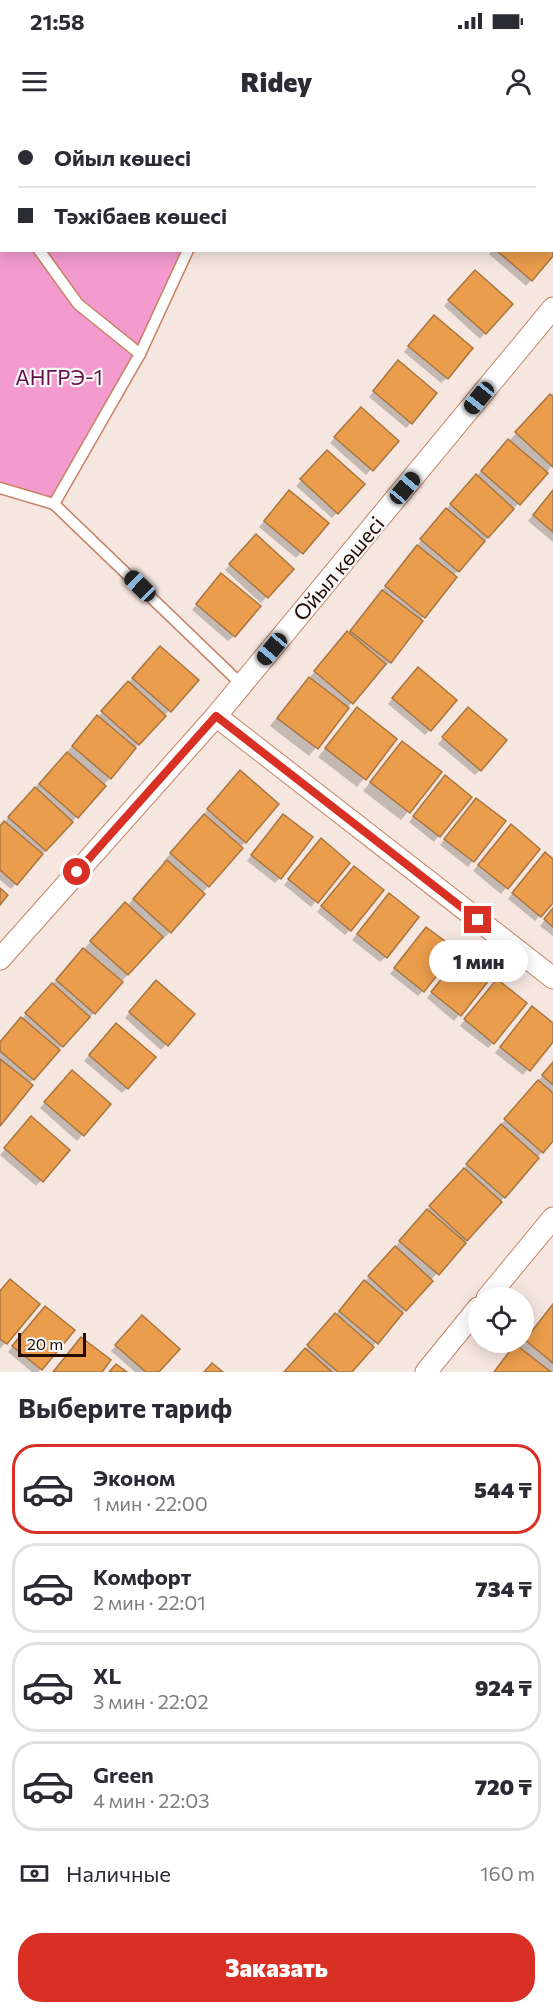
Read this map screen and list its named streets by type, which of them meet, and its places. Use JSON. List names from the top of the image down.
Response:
{
  "streets": {
    "street": ["Ойыл көшесі"]
  },
  "parks": ["АНГРЭ-1"],
  "scale_bar": "20 m",
  "page": {
    "status": "21:58",
    "header": "Ridey",
    "banner": ["Ойыл көшесі", "Тәжібаев көшесі"],
    "bubble": "1 мин",
    "scale": "20 m",
    "heading": "Выберите тариф",
    "list": [
      {
        "name": "Эконом",
        "note": "1 мин · 22:00",
        "value": "544 ₸"
      },
      {
        "name": "Комфорт",
        "note": "2 мин · 22:01",
        "value": "734 ₸"
      },
      {
        "name": "XL",
        "note": "3 мин · 22:02",
        "value": "924 ₸"
      },
      {
        "name": "Green",
        "note": "4 мин · 22:03",
        "value": "720 ₸"
      }
    ],
    "pay": ["Наличные", "160 m"],
    "buttons": "Заказать"
  }
}
